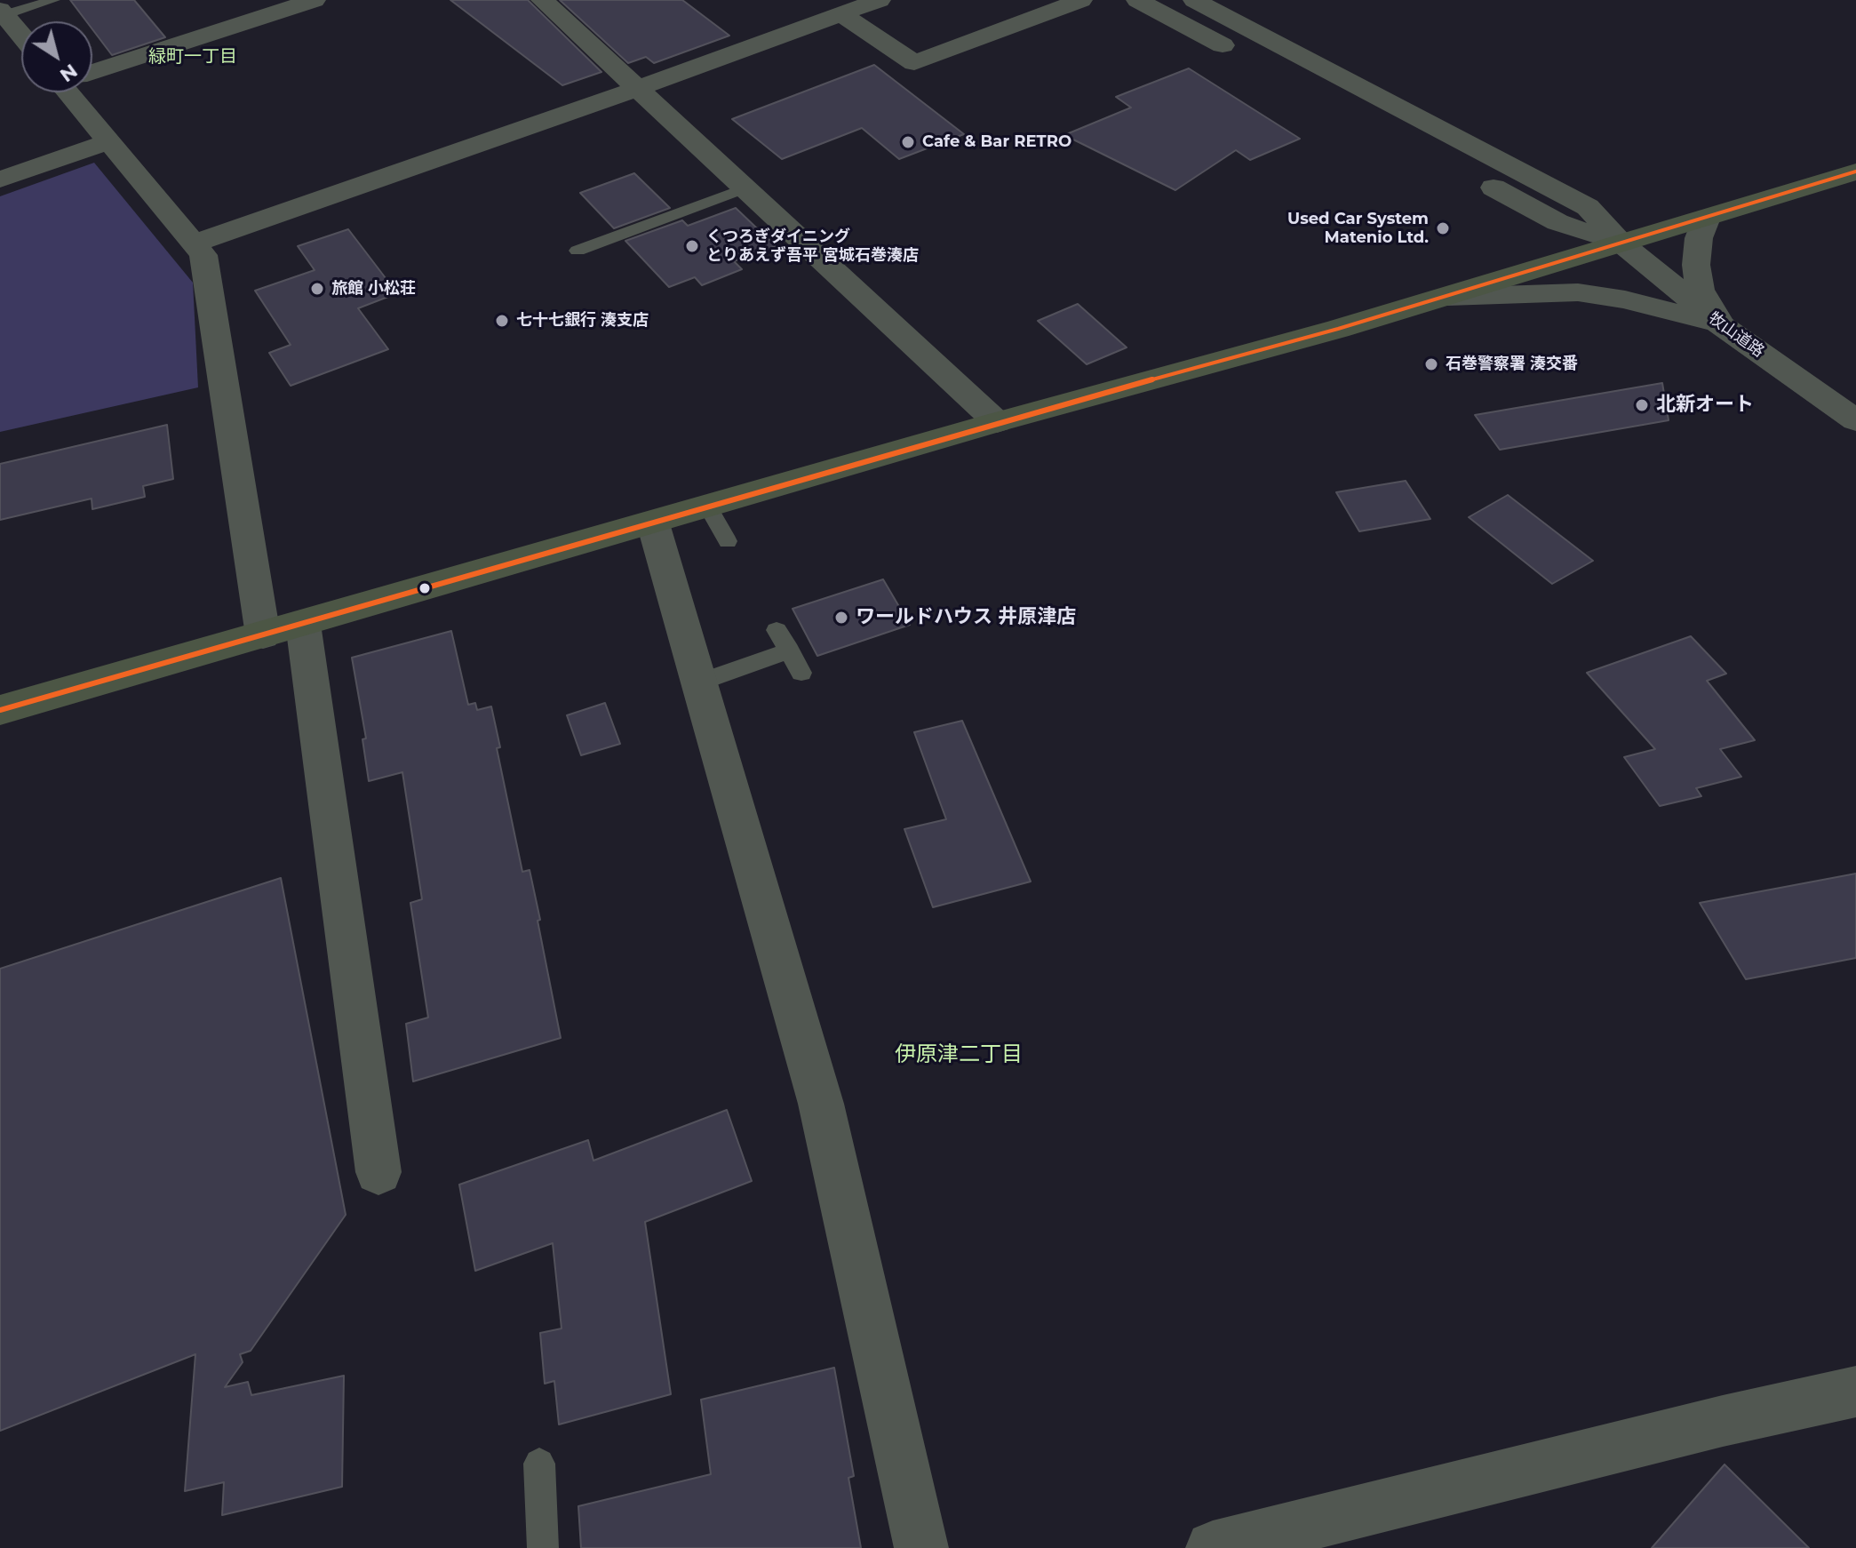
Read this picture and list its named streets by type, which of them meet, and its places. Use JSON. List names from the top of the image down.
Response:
{
  "streets": {
    "street": ["牧山道路"]
  },
  "districts": ["緑町一丁目", "伊原津二丁目"],
  "places": [
    "Cafe & Bar RETRO",
    "Used Car System Matenio Ltd.",
    "くつろぎダイニング とりあえず吾平 宮城石巻湊店",
    "旅館 小松荘",
    "七十七銀行 湊支店",
    "石巻警察署 湊交番",
    "北新オート",
    "ワールドハウス 井原津店"
  ],
  "north": "bottom right"
}
